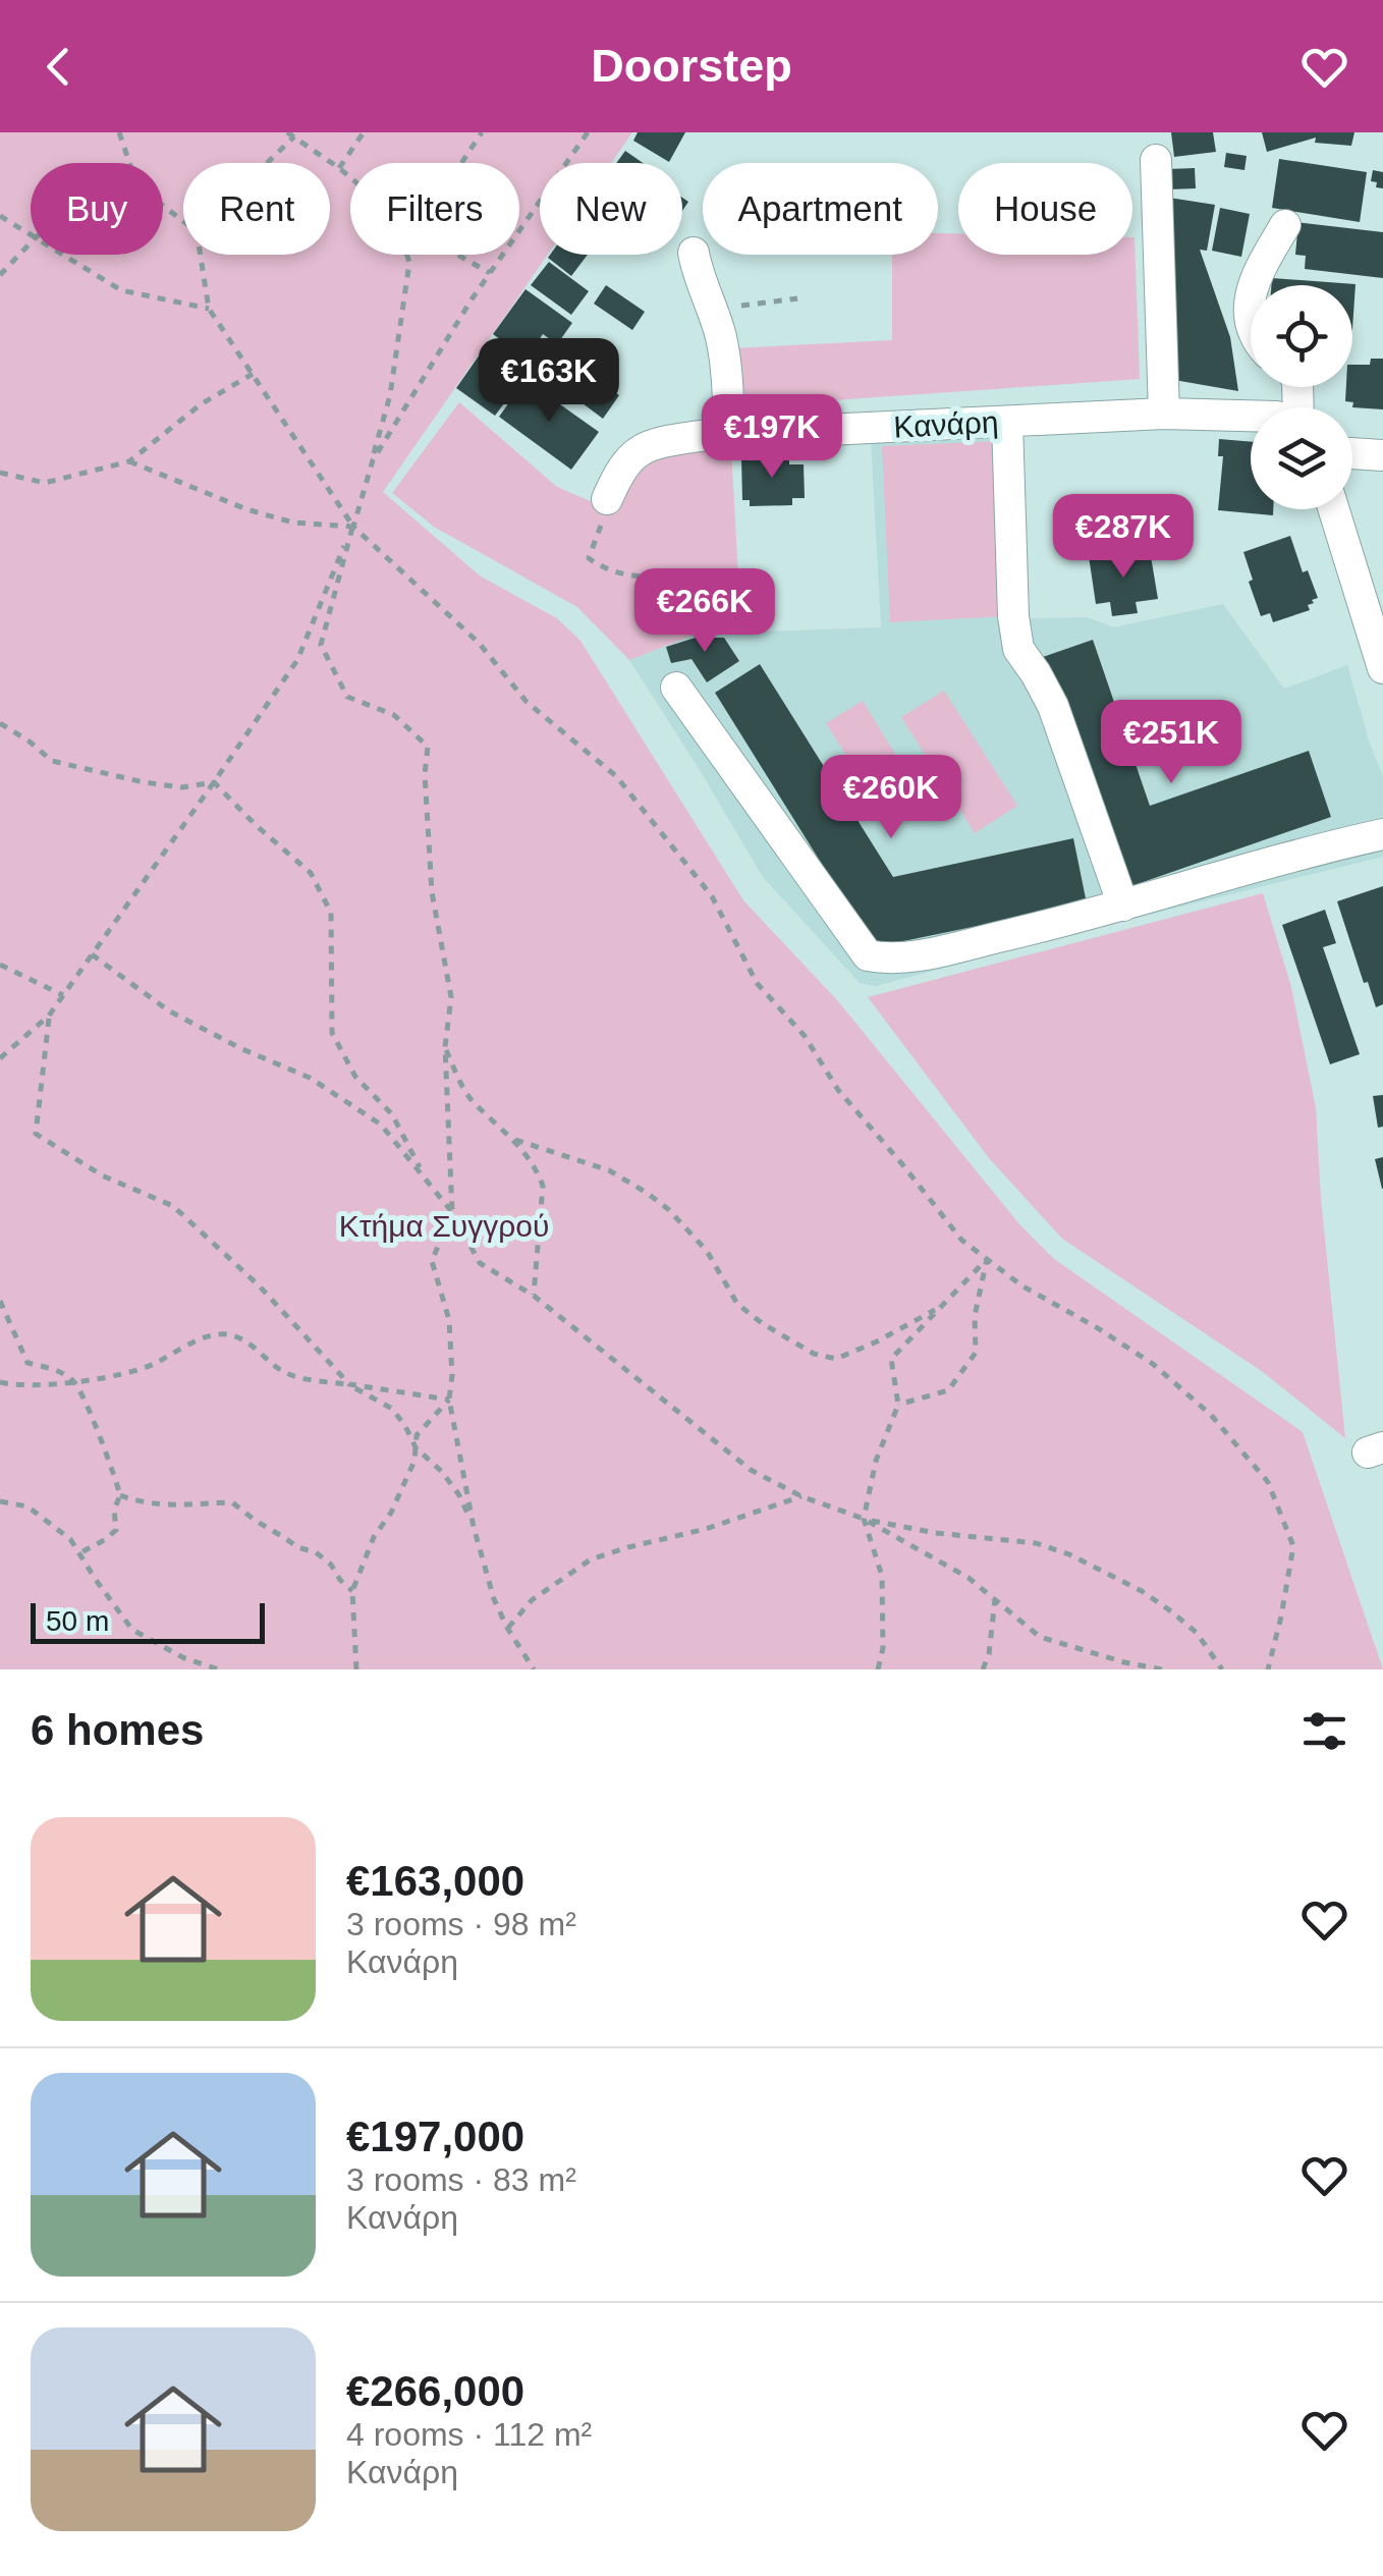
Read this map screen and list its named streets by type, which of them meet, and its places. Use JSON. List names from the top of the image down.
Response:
{
  "streets": {
    "street": ["Κανάρη"]
  },
  "parks": ["Κτήμα Συγγρού"],
  "scale_bar": "50 m",
  "page": {
    "header": "Doorstep",
    "chip": [
      "Buy",
      "Rent",
      "Filters",
      "New",
      "Apartment",
      "House"
    ],
    "price": [
      "€163K",
      "€197K",
      "€287K",
      "€266K",
      "€251K",
      "€260K"
    ],
    "scale": "50 m",
    "heading": "6 homes",
    "list": [
      {
        "name": "€163,000",
        "note": "3 rooms · 98 m² · Κανάρη"
      },
      {
        "name": "€197,000",
        "note": "3 rooms · 83 m² · Κανάρη"
      },
      {
        "name": "€266,000",
        "note": "4 rooms · 112 m² · Κανάρη"
      }
    ]
  }
}
